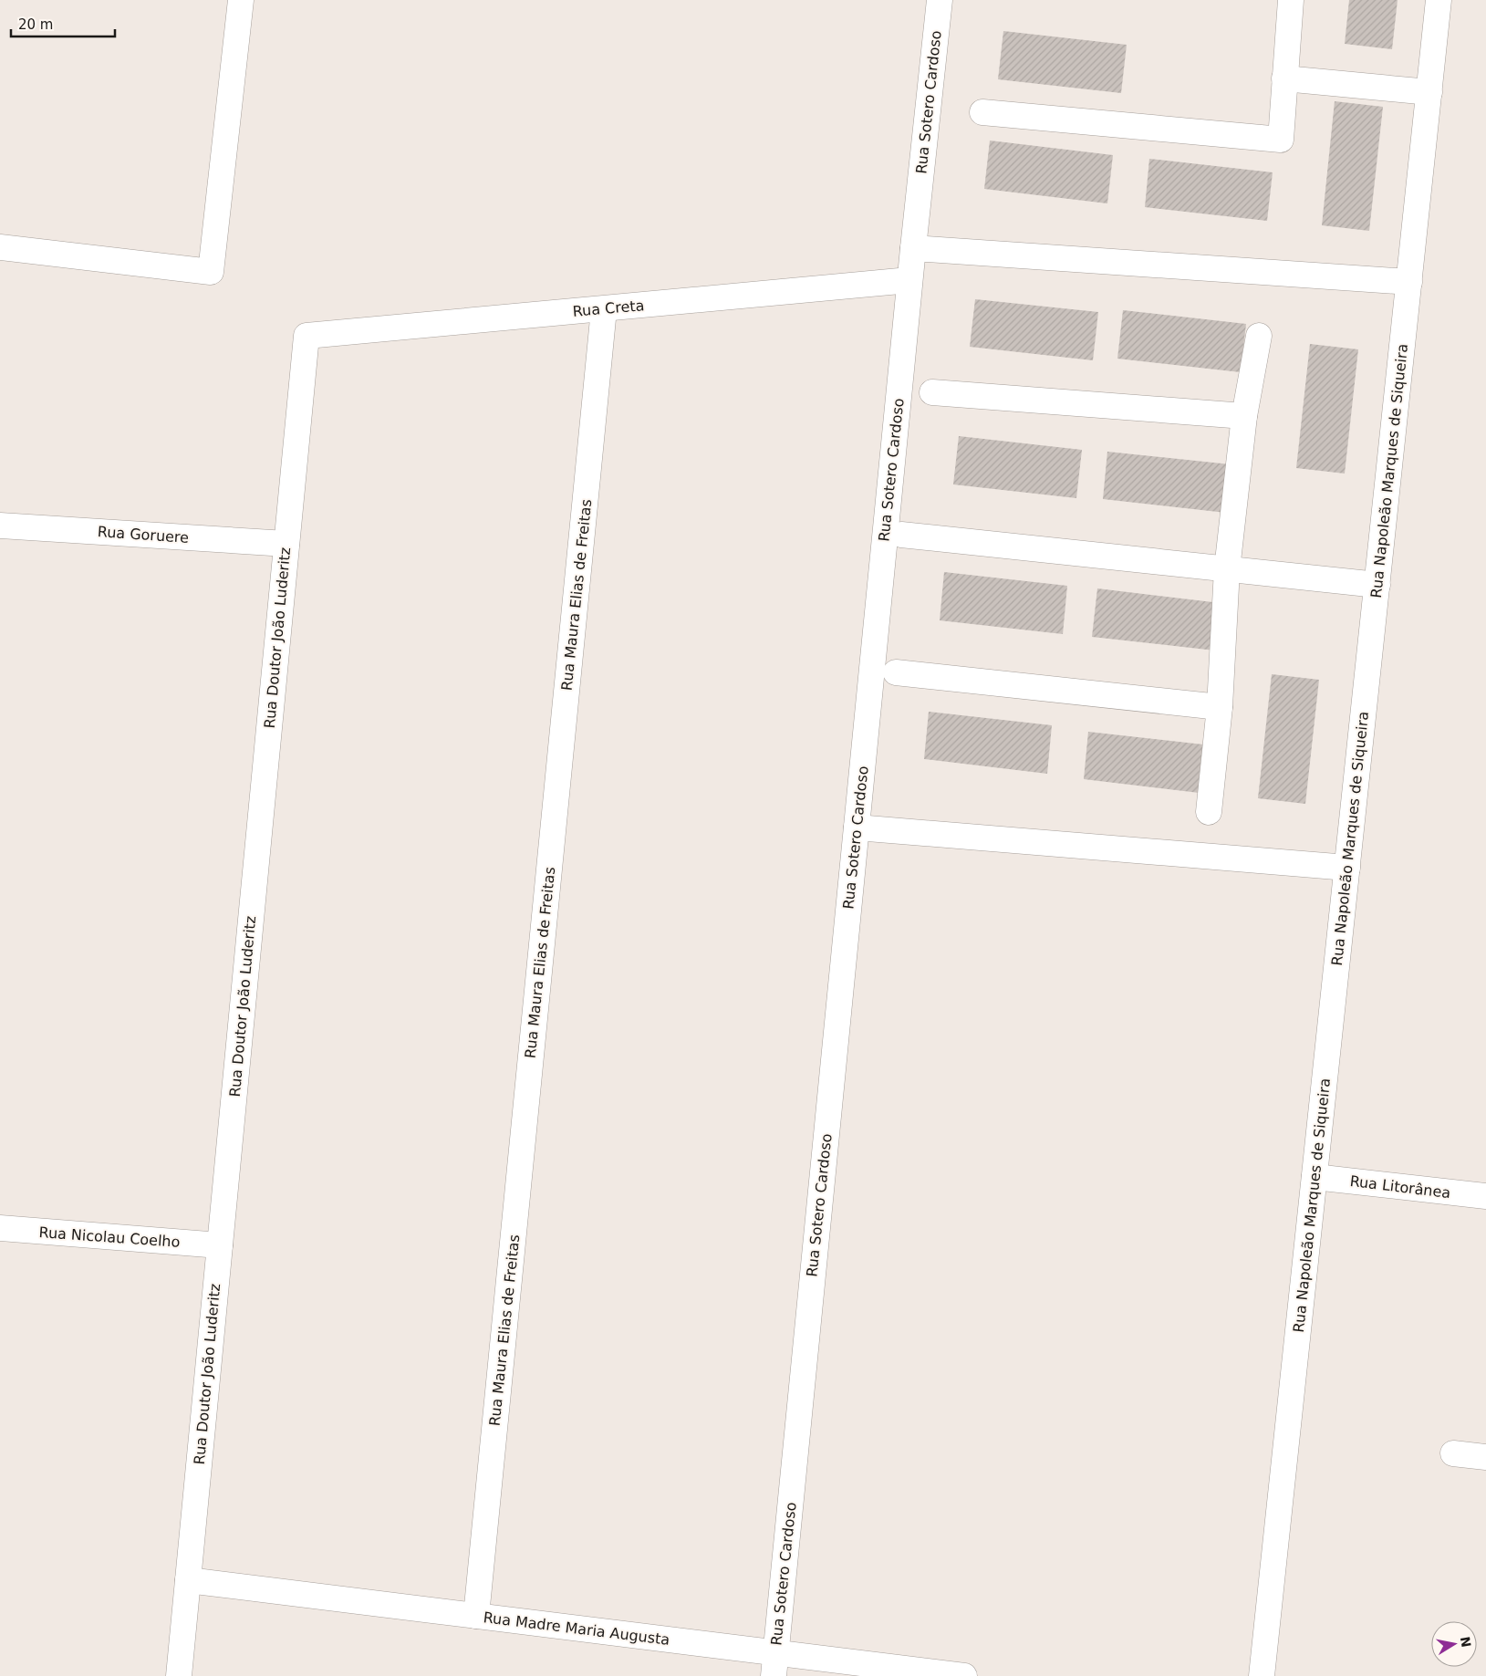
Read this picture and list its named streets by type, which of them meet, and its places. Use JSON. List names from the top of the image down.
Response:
{
  "streets": {
    "street": [
      "Rua Sotero Cardoso",
      "Rua Creta",
      "Rua Napoleão Marques de Siqueira",
      "Rua Goruere",
      "Rua Maura Elias de Freitas",
      "Rua Doutor João Luderitz",
      "Rua Litorânea",
      "Rua Nicolau Coelho",
      "Rua Madre Maria Augusta"
    ]
  },
  "crossings": [
    ["Rua Sotero Cardoso", "Rua Creta"],
    ["Rua Sotero Cardoso", "Rua Madre Maria Augusta"],
    ["Rua Creta", "Rua Maura Elias de Freitas"],
    ["Rua Creta", "Rua Doutor João Luderitz"],
    ["Rua Napoleão Marques de Siqueira", "Rua Litorânea"],
    ["Rua Goruere", "Rua Doutor João Luderitz"],
    ["Rua Maura Elias de Freitas", "Rua Madre Maria Augusta"],
    ["Rua Doutor João Luderitz", "Rua Nicolau Coelho"],
    ["Rua Doutor João Luderitz", "Rua Madre Maria Augusta"]
  ],
  "scale_bar": "20 m",
  "north": "right"
}
